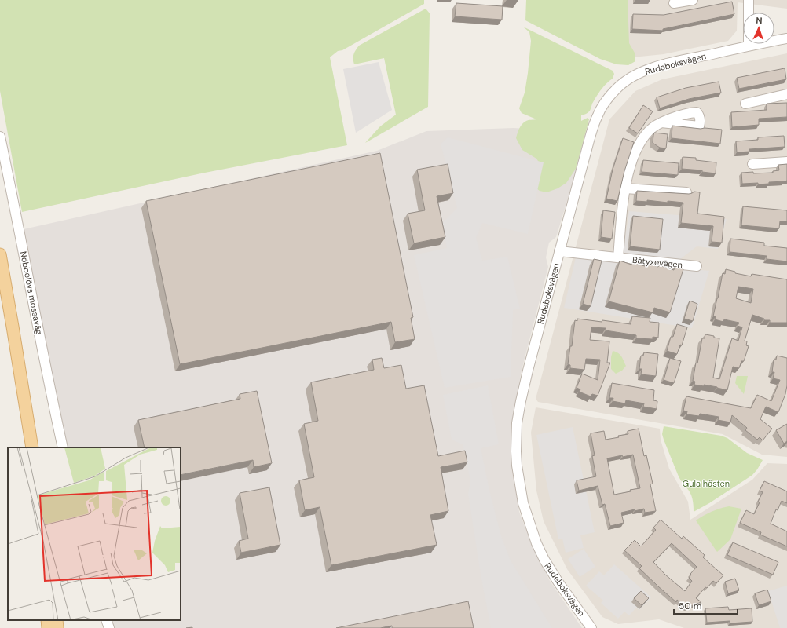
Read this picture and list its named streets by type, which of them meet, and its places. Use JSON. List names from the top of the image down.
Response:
{
  "streets": {
    "street": ["Rudeboksvägen", "Båtyxevägen", "Nöbbelövs mossaväg"]
  },
  "crossings": [
    ["Rudeboksvägen", "Båtyxevägen"]
  ],
  "parks": ["Gula hästen"],
  "scale_bar": "50 m",
  "north": "top"
}
